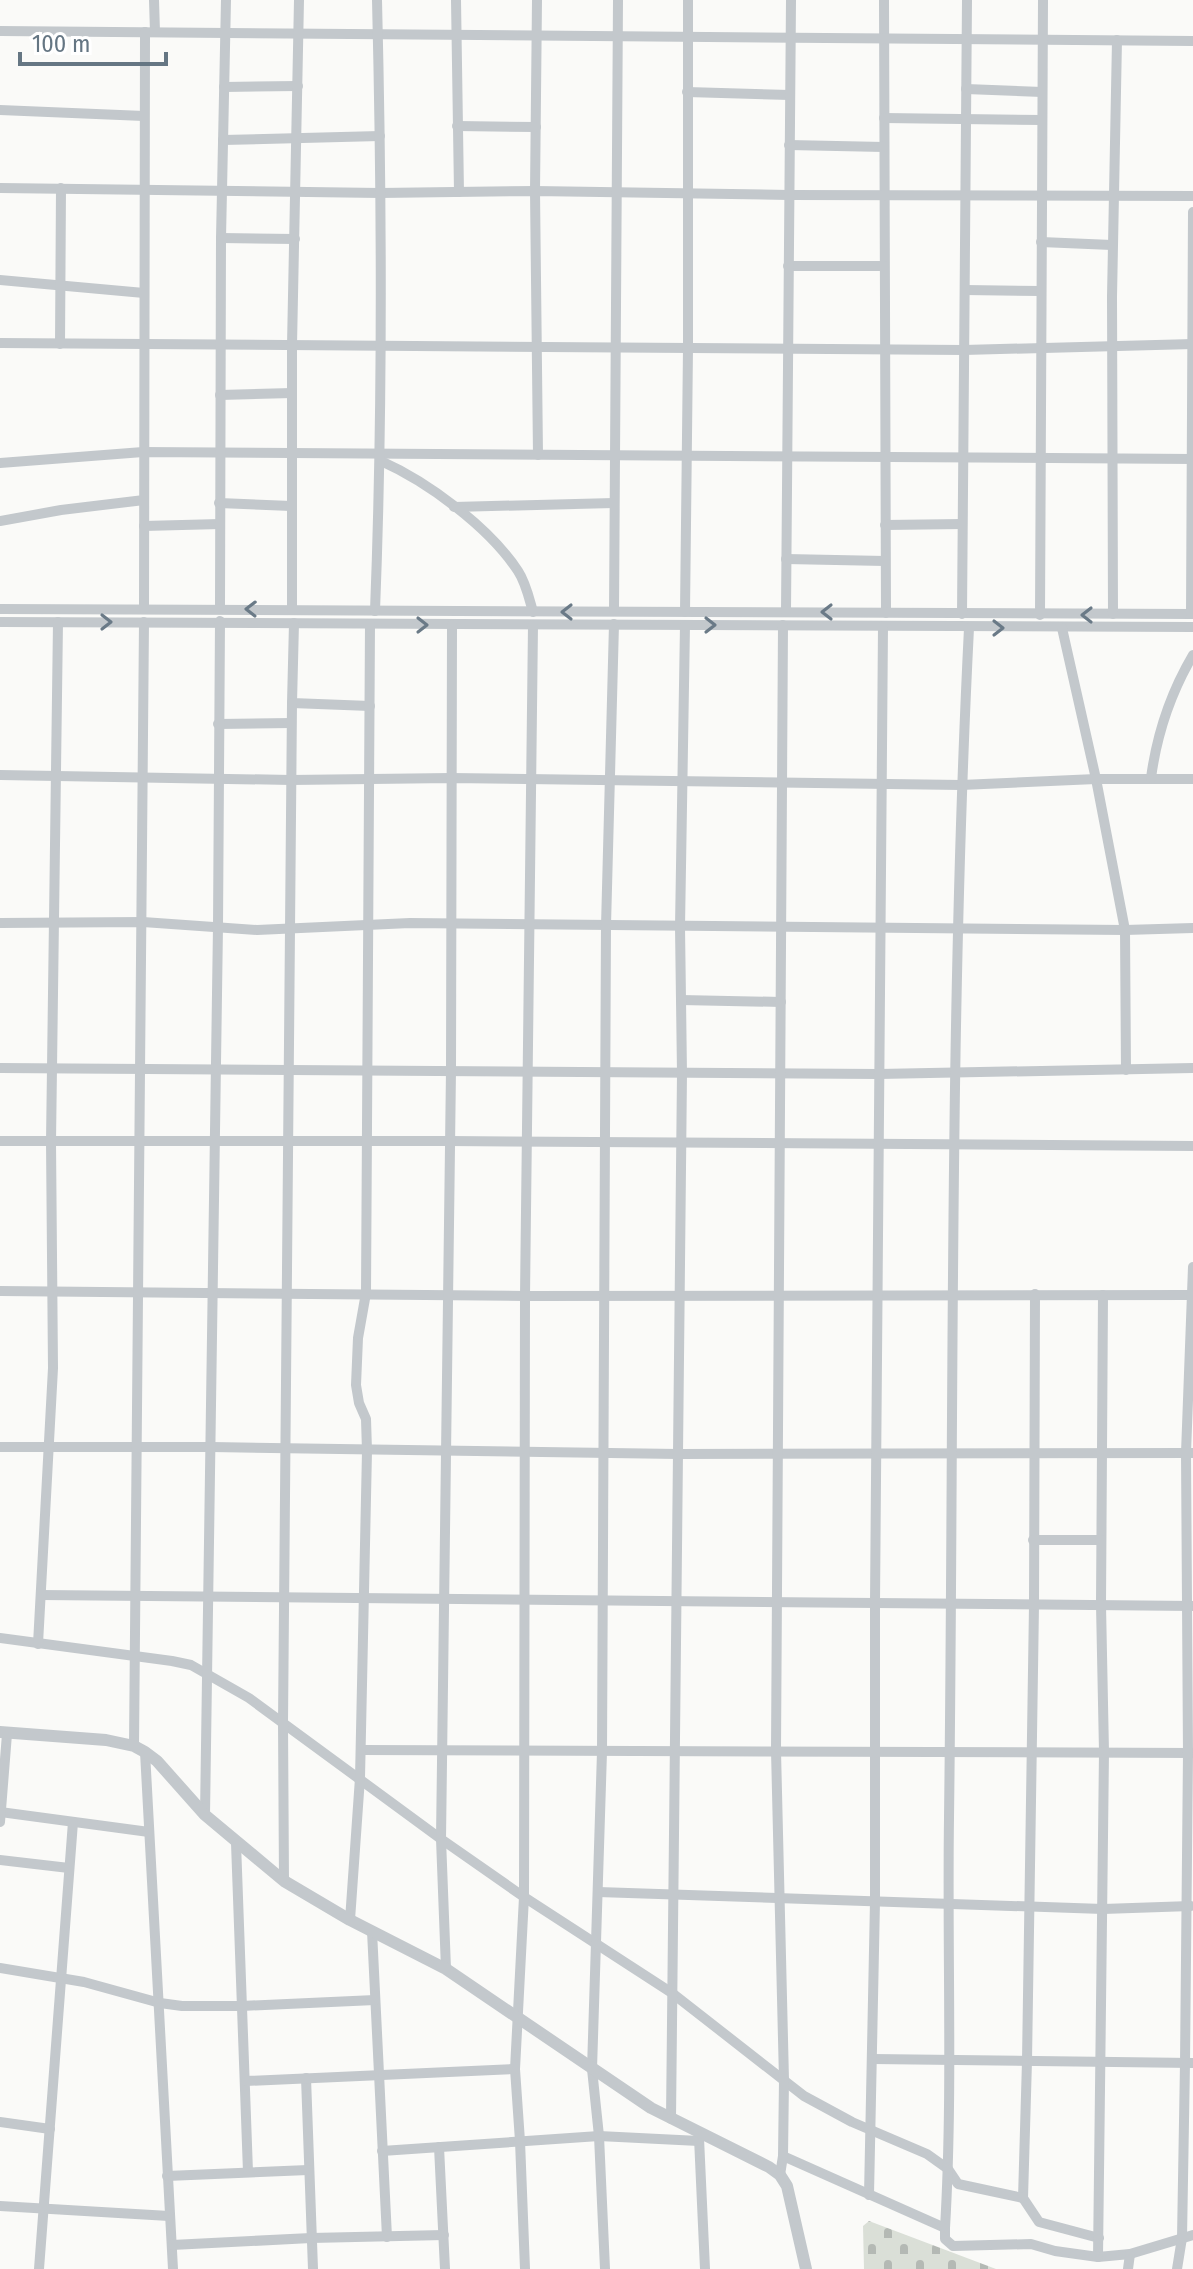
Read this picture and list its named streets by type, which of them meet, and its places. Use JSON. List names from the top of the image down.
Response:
{
  "scale_bar": "100 m"
}
